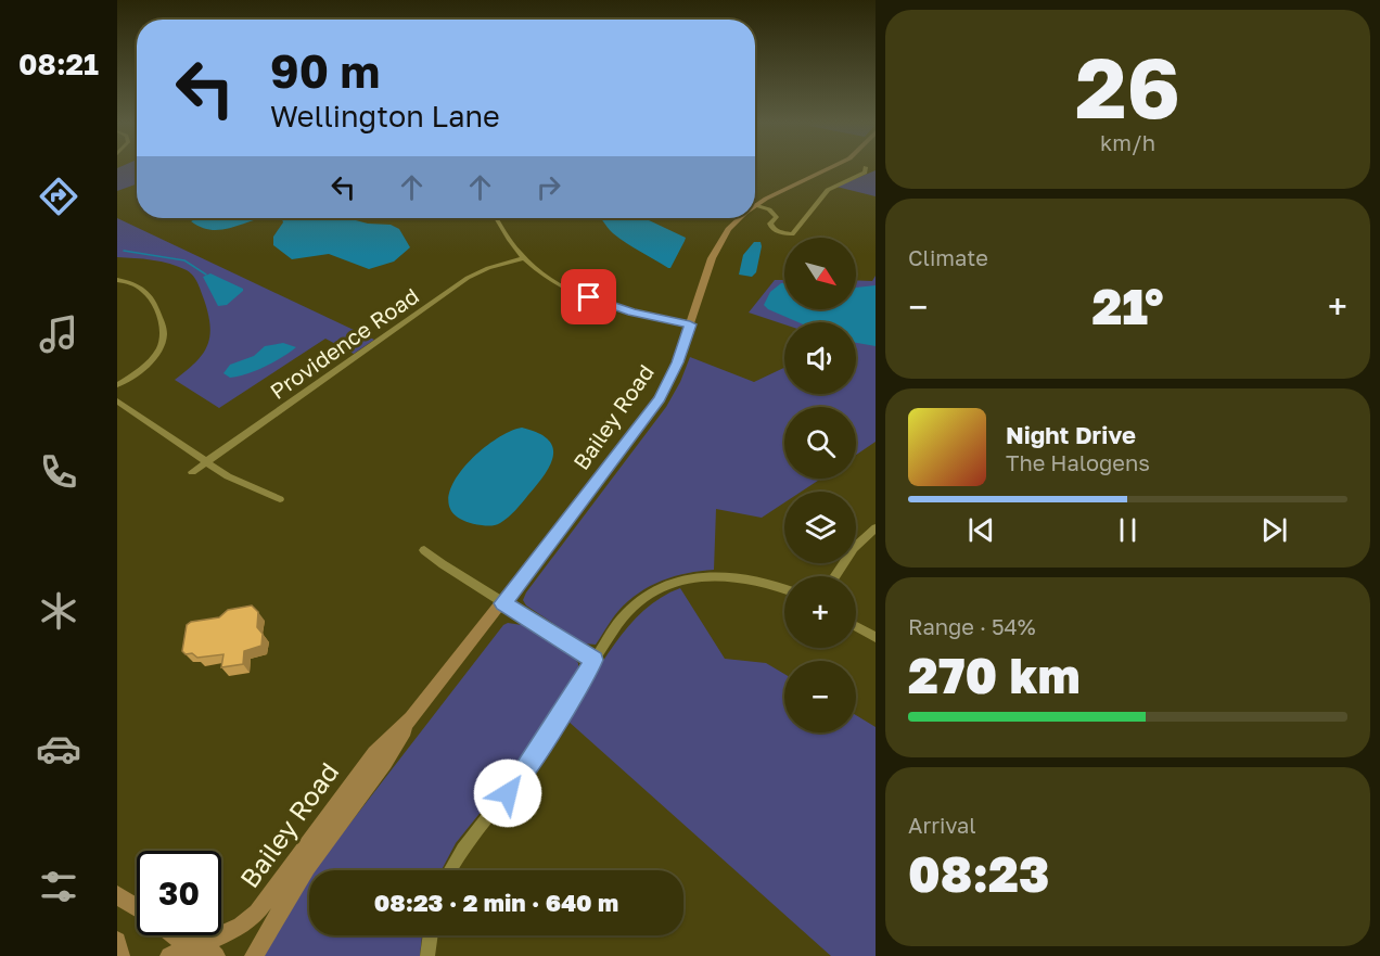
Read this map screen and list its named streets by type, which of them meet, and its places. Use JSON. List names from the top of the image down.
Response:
{
  "streets": {
    "main road": ["Bailey Road"],
    "street": ["Providence Road"]
  },
  "north": "bottom right",
  "page": {
    "tabs": "08:21",
    "tile": [
      ["26", "km/h"],
      "Climate",
      ["Range · 54%", "270 km"],
      ["Arrival", "08:23"]
    ],
    "turn": ["90 m", "Wellington Lane"],
    "map_buttons": ["+", "−"],
    "heat": ["−", "21°", "+"],
    "song": ["Night Drive", "The Halogens"],
    "limit": "30",
    "trip": "08:23 · 2 min · 640 m"
  }
}
